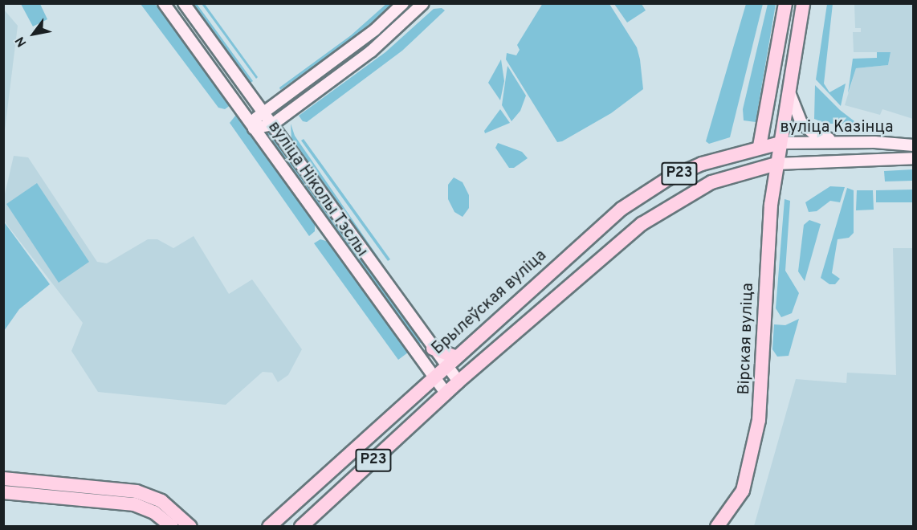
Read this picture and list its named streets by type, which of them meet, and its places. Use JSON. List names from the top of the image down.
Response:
{
  "streets": {
    "main road": [
      "вуліца Казінца",
      "Р23",
      "вуліца Ніколы Тэслы",
      "Брылеўская вуліца",
      "Вірская вуліца"
    ]
  },
  "crossings": [
    ["вуліца Казінца", "Р23"],
    ["вуліца Казінца", "Брылеўская вуліца"],
    ["вуліца Казінца", "Вірская вуліца"],
    ["Р23", "вуліца Ніколы Тэслы"],
    ["Р23", "Вірская вуліца"],
    ["вуліца Ніколы Тэслы", "Брылеўская вуліца"]
  ],
  "north": "bottom left"
}
